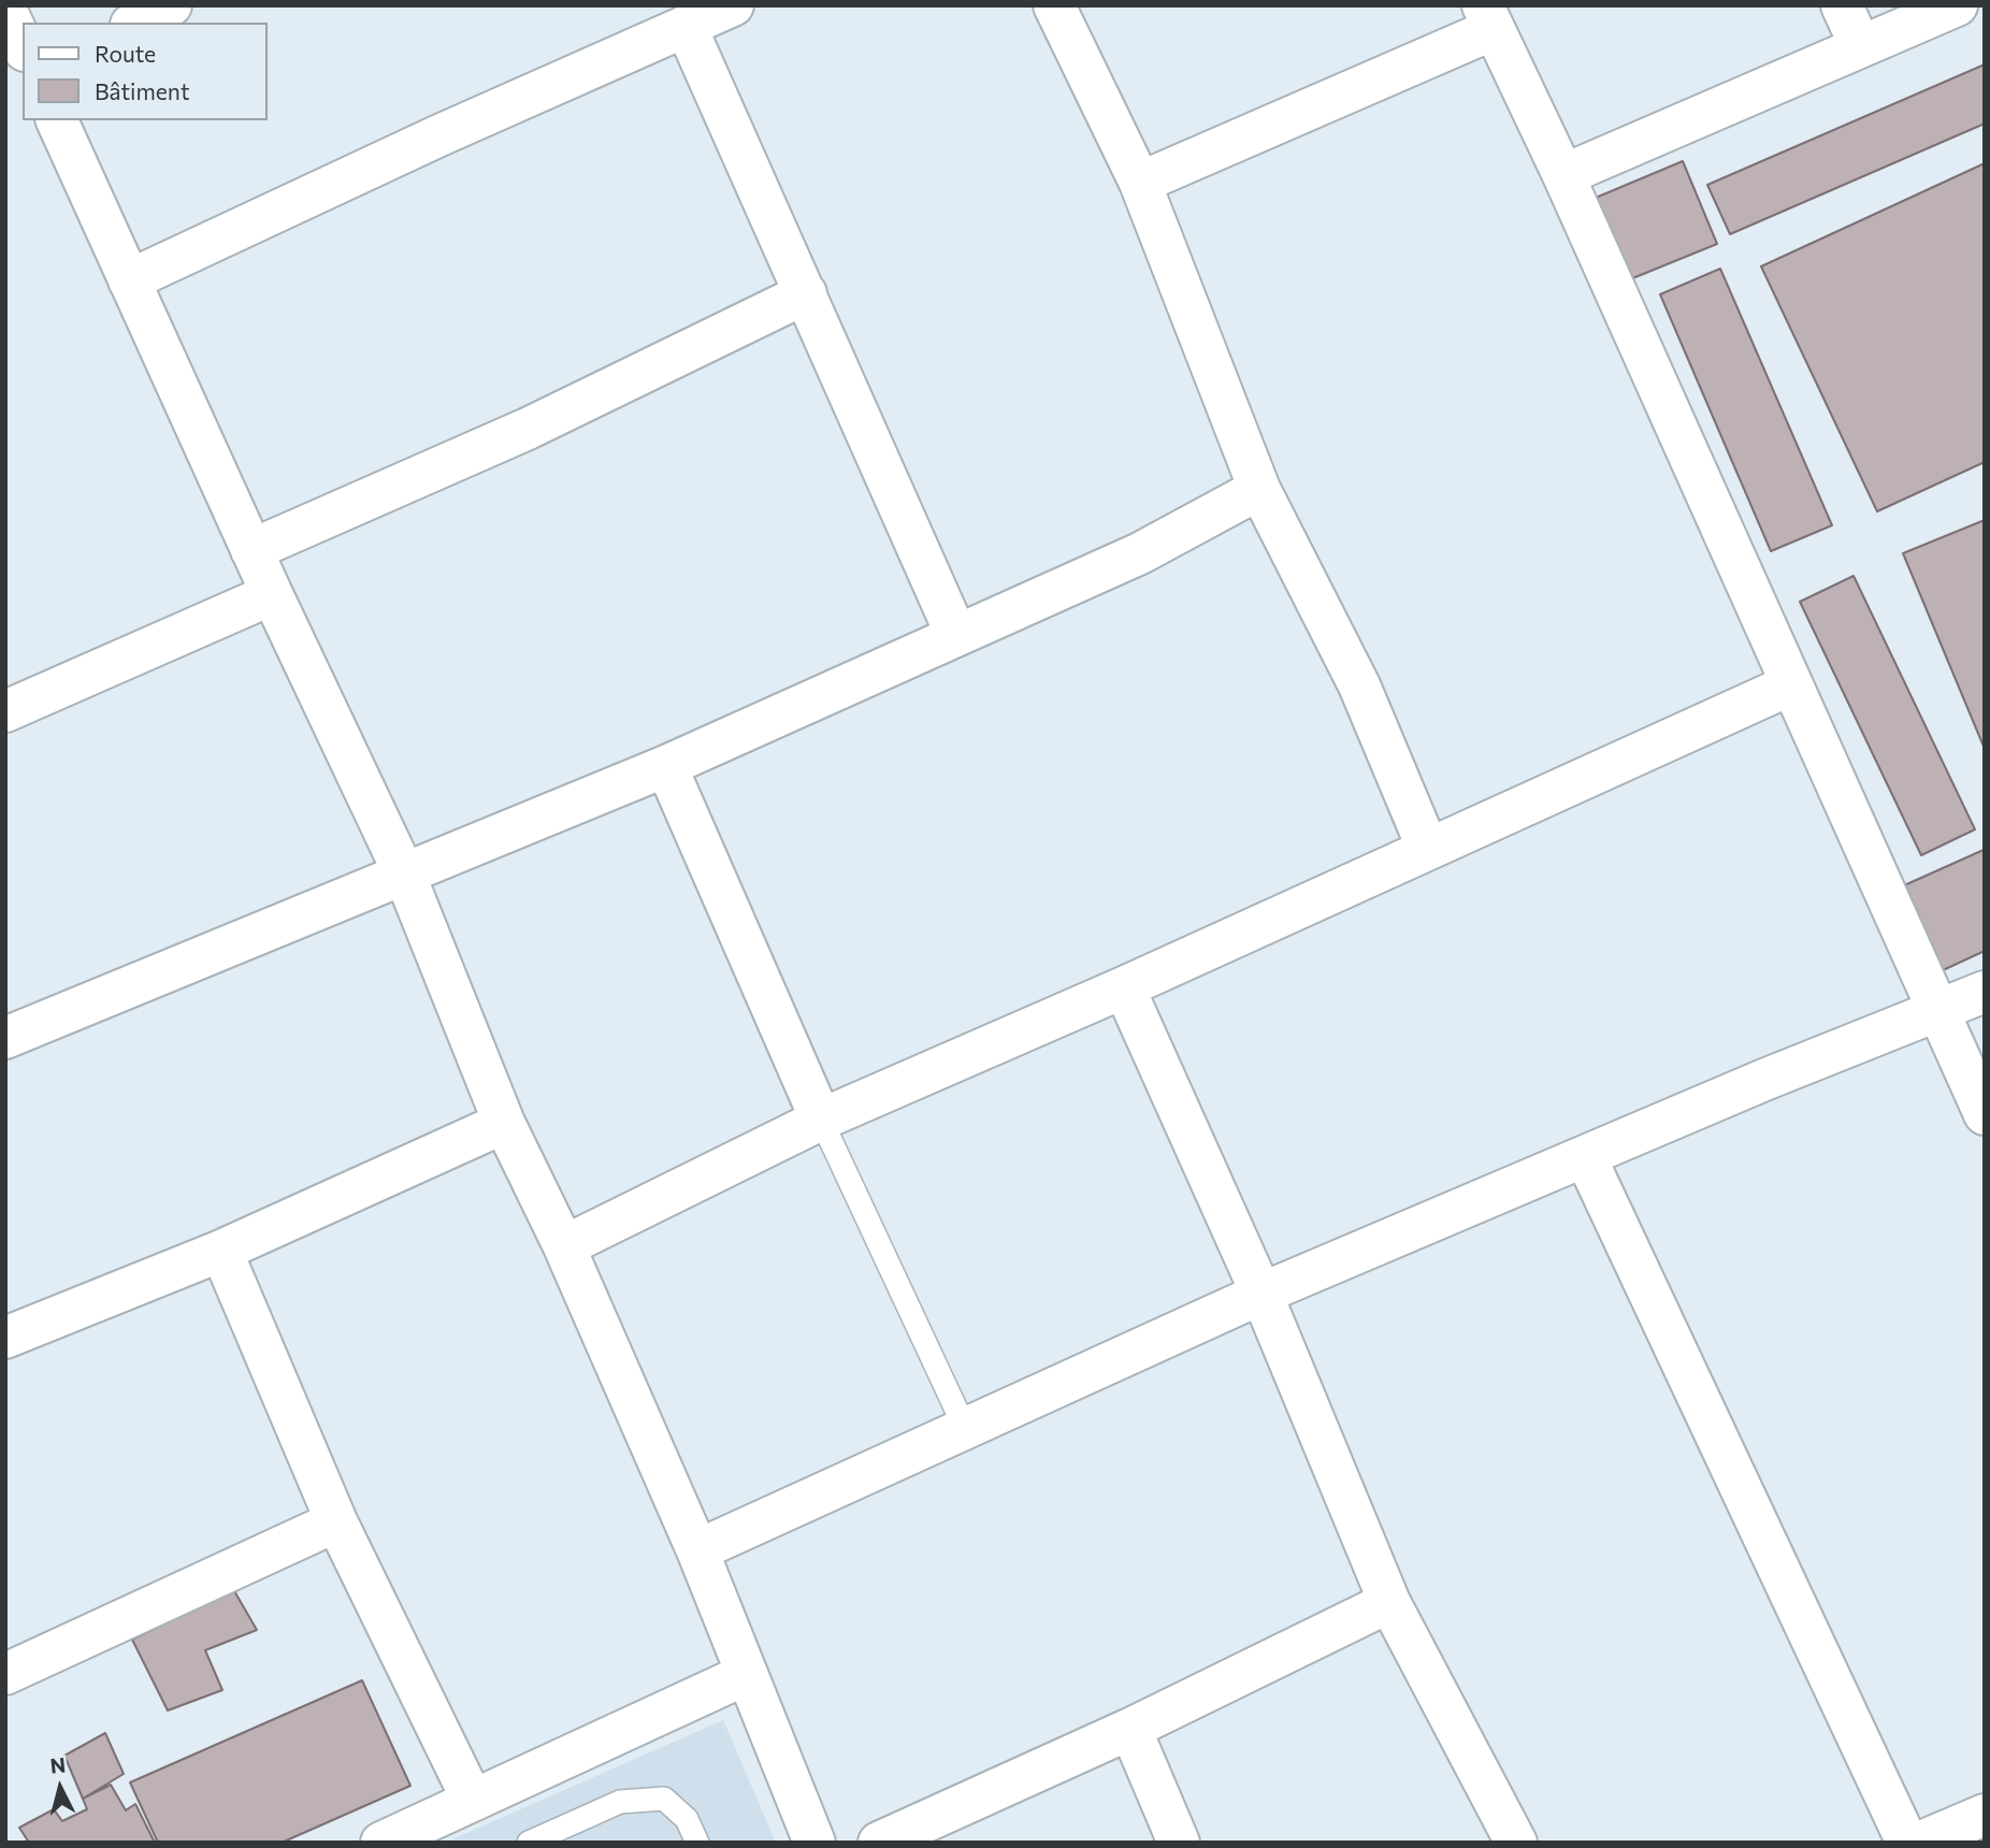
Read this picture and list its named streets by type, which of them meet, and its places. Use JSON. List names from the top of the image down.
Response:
{
  "legend": ["Route", "Bâtiment"],
  "north": "top"
}
